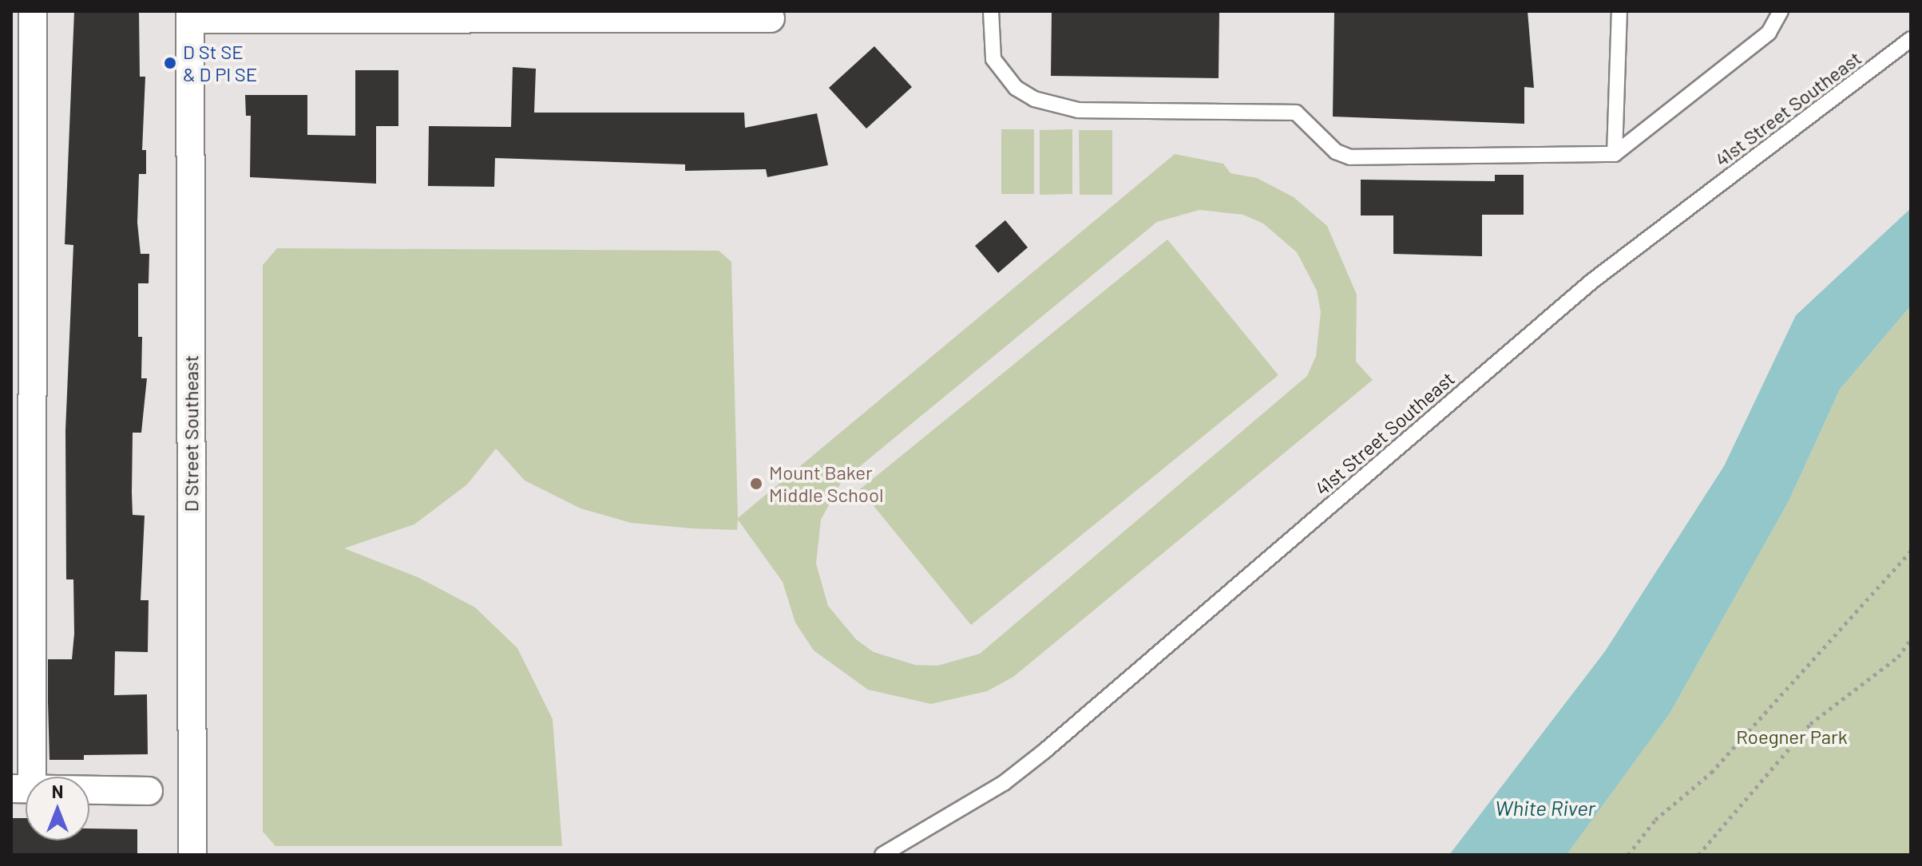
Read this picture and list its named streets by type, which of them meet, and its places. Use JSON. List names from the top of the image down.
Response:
{
  "streets": {
    "street": ["D Street Southeast"],
    "lane": ["41st Street Southeast"]
  },
  "water": ["White River"],
  "parks": ["Roegner Park"],
  "places": ["D St SE & D Pl SE", "Mount Baker Middle School"],
  "north": "top"
}
